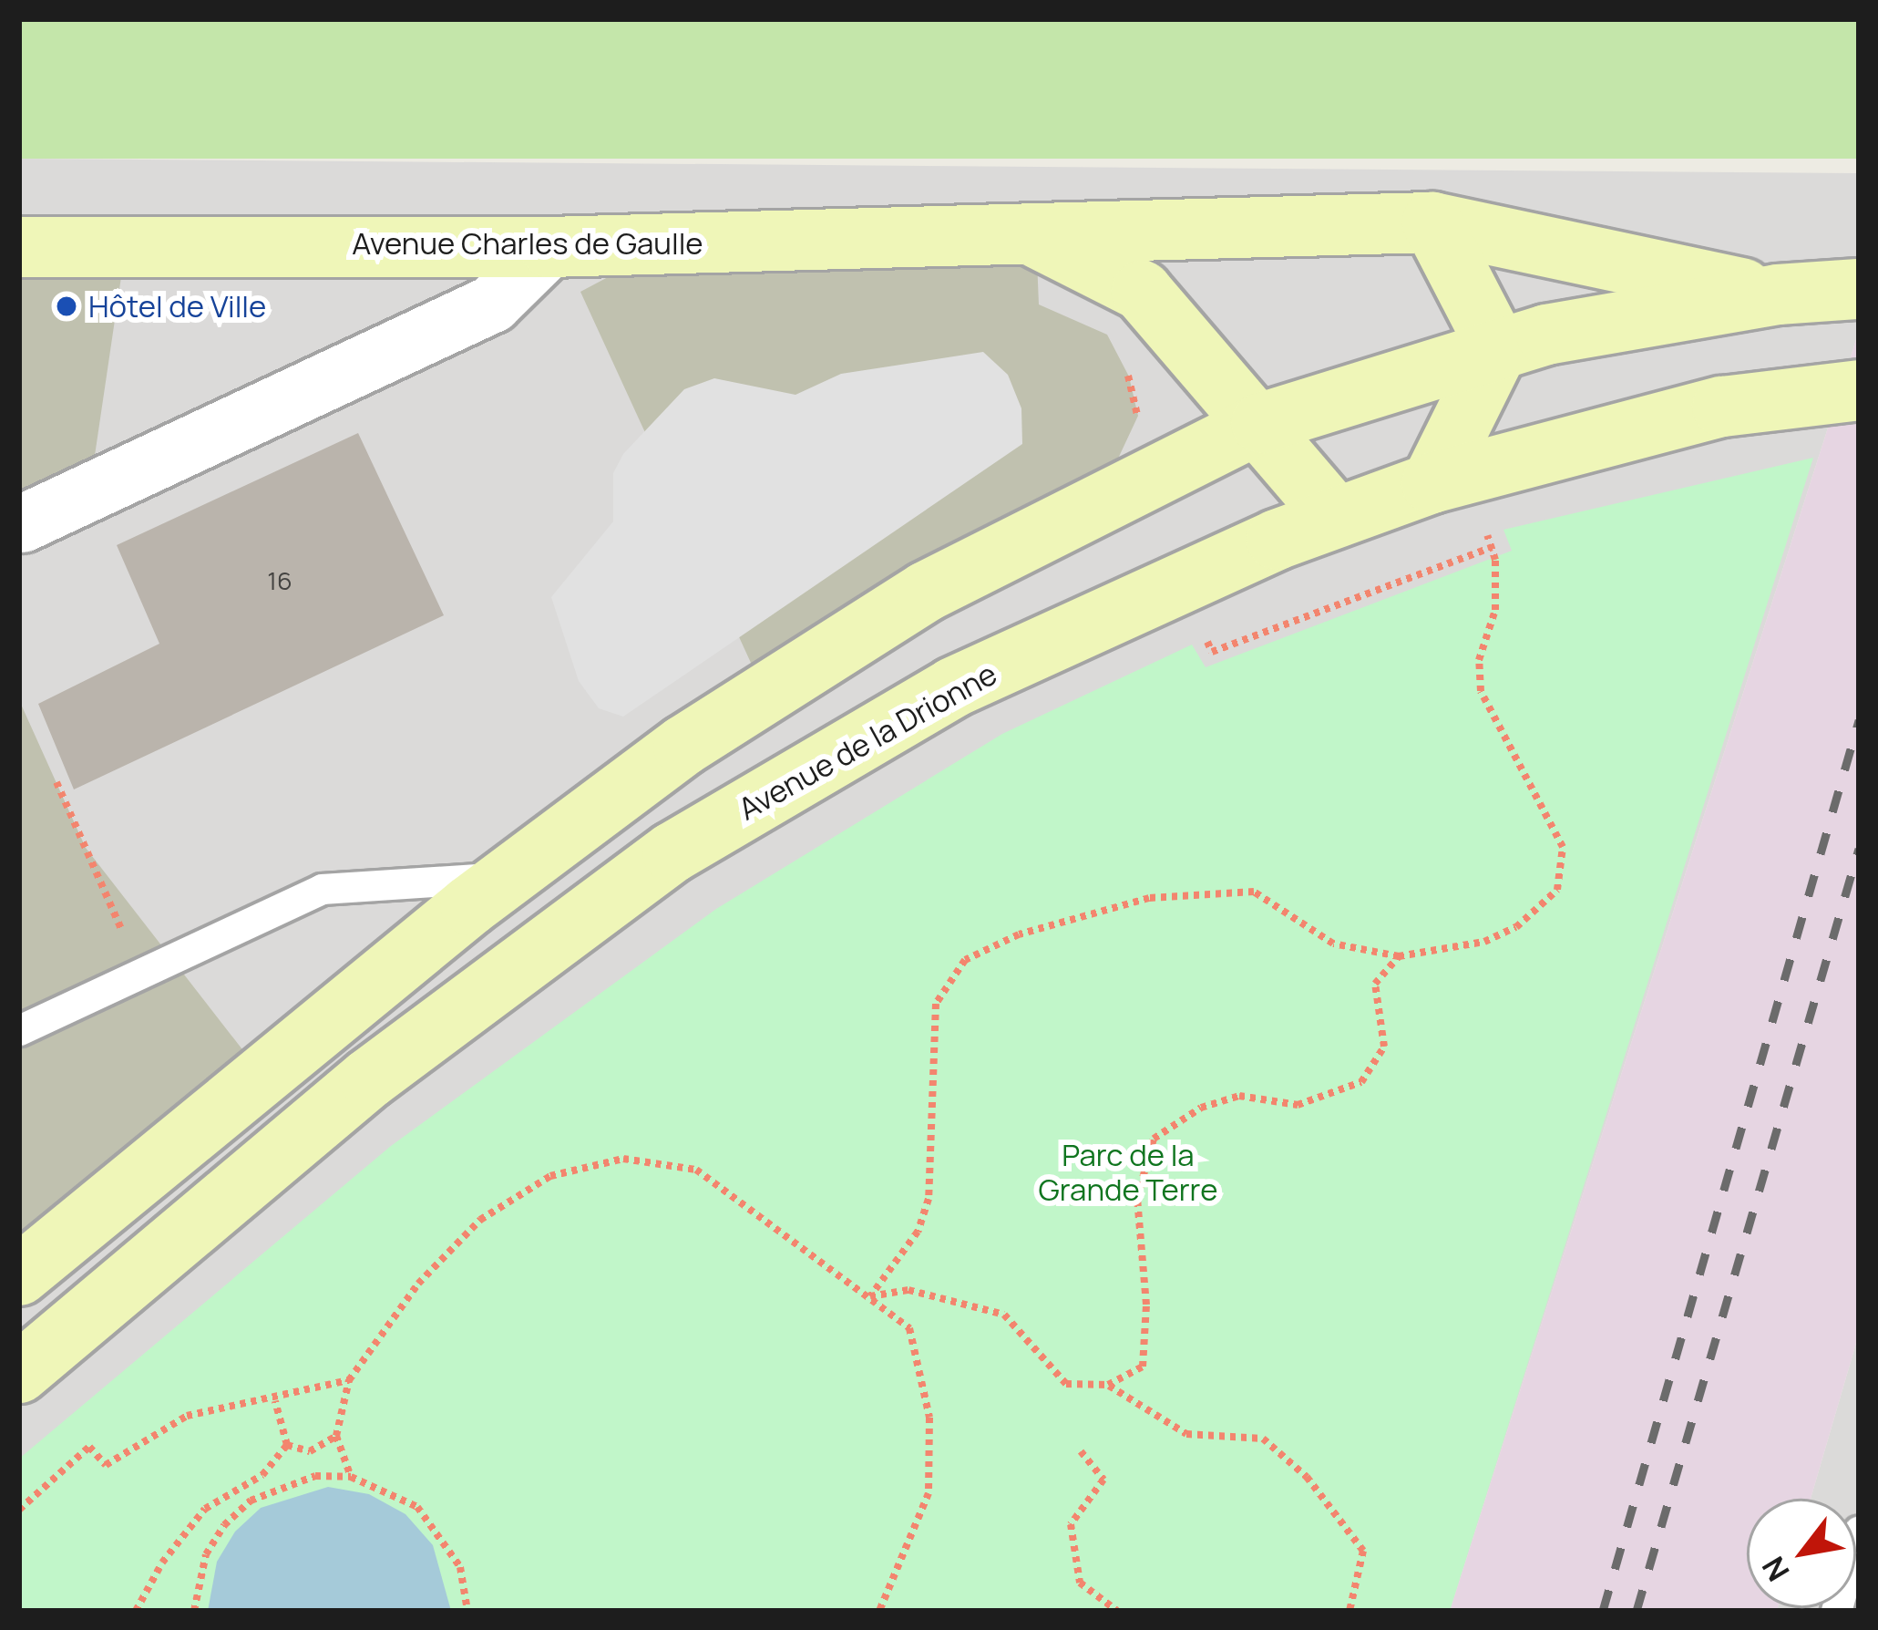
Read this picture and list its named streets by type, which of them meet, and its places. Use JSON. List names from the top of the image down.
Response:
{
  "streets": {
    "main road": ["Avenue Charles de Gaulle", "Avenue de la Drionne"]
  },
  "crossings": [
    ["Avenue Charles de Gaulle", "Avenue de la Drionne"]
  ],
  "parks": ["Parc de la Grande Terre"],
  "places": ["Hôtel de Ville"],
  "house_numbers": ["16"],
  "north": "bottom left"
}
